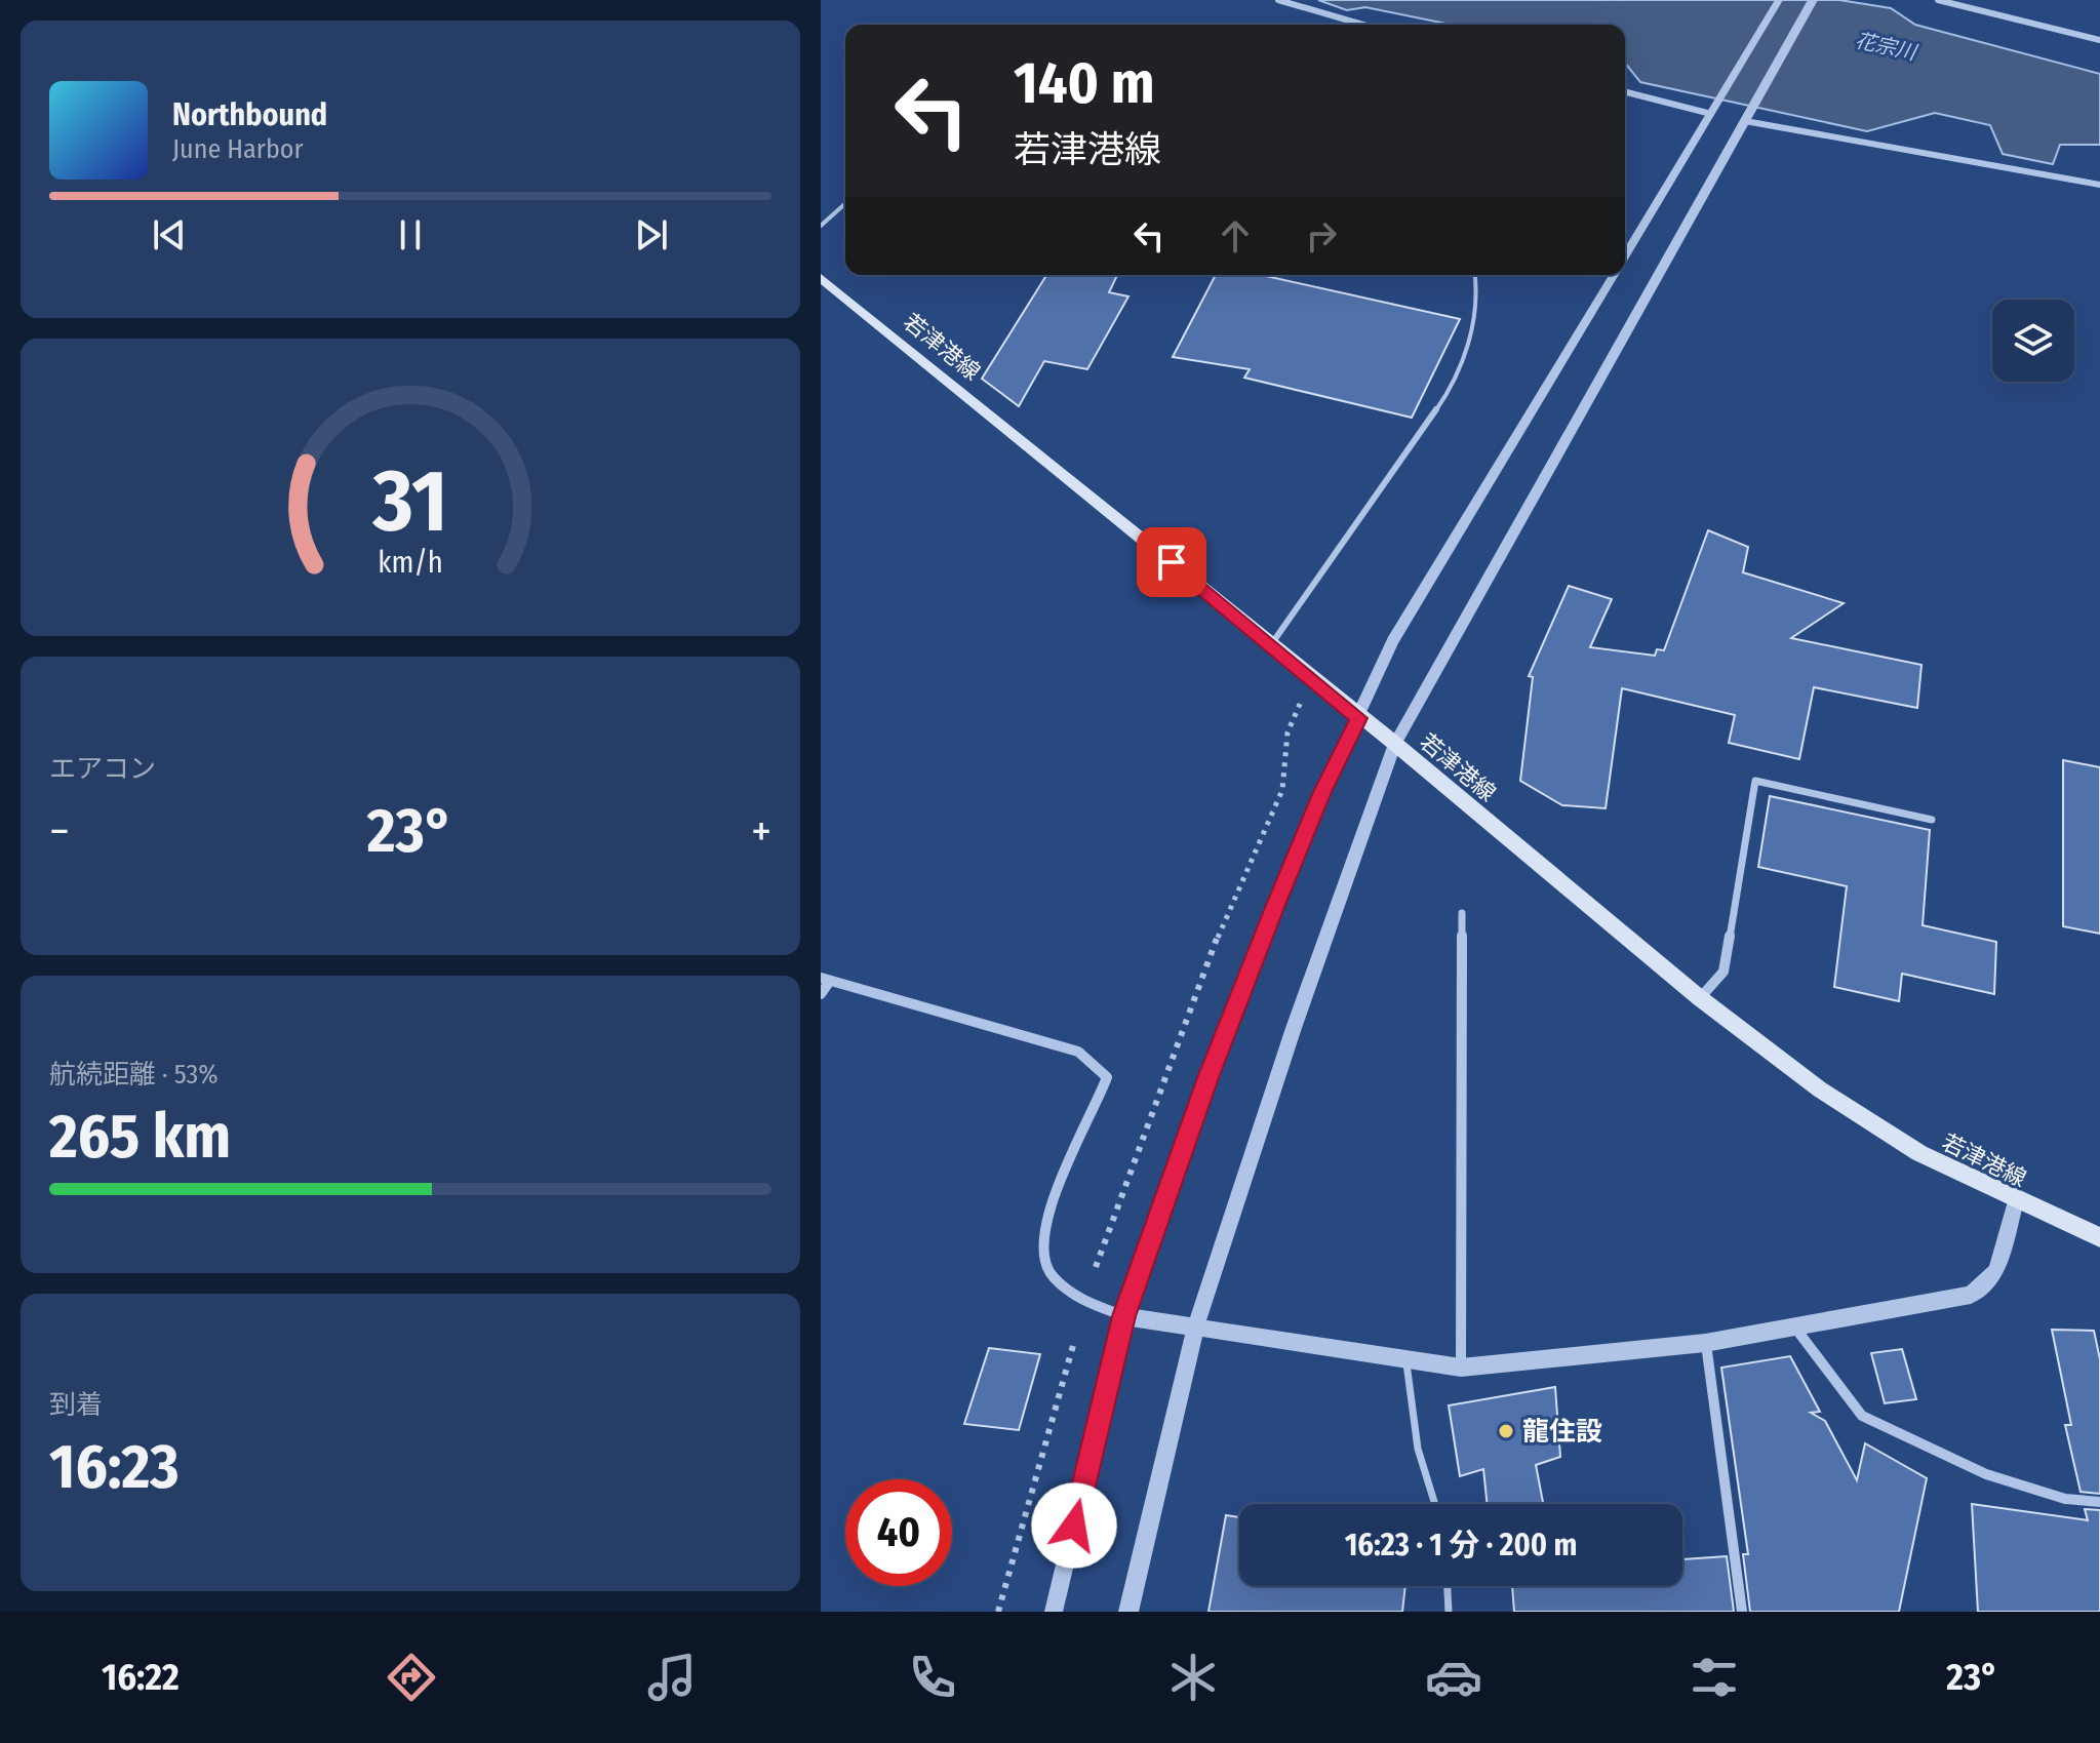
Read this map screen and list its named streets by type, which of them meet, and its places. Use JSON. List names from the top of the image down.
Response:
{
  "streets": {
    "main road": ["若津港線"]
  },
  "water": ["花宗川"],
  "places": ["龍住設"],
  "page": {
    "turn": ["140 m", "若津港線"],
    "song": ["Northbound", "June Harbor"],
    "tile": [
      "エアコン",
      ["航続距離 · 53%", "265 km"],
      ["到着", "16:23"]
    ],
    "heat": ["−", "23°", "+"],
    "limit": "40",
    "trip": "16:23 · 1 分 · 200 m",
    "tabs": ["16:22", "23°"],
    "gauge": ["31", "km/h"]
  }
}
